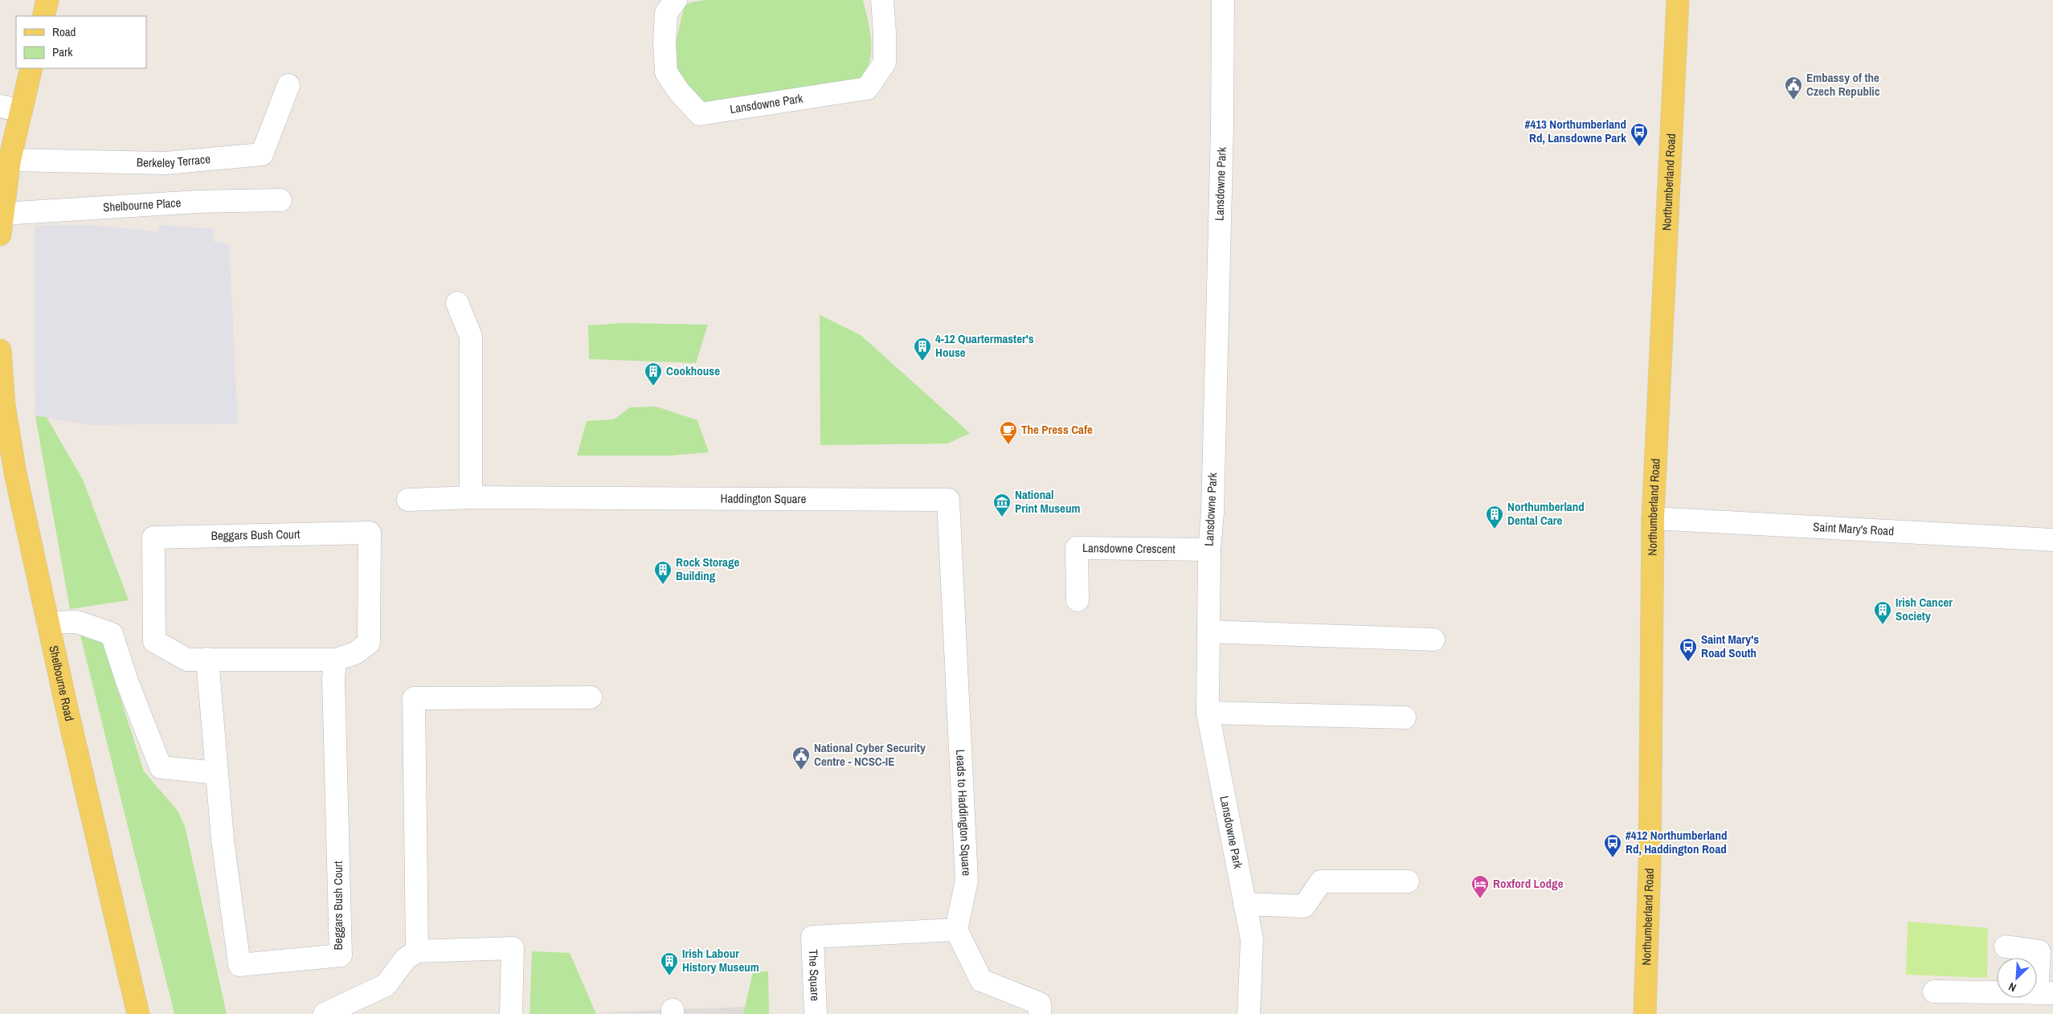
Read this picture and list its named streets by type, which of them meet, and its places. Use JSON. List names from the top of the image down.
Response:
{
  "streets": {
    "main road": ["Northumberland Road", "Shelbourne Road"],
    "street": [
      "Lansdowne Park",
      "Berkeley Terrace",
      "Shelbourne Place",
      "Haddington Square",
      "Saint Mary's Road",
      "Beggars Bush Court",
      "Lansdowne Crescent",
      "Leads to Haddington Square",
      "The Square"
    ]
  },
  "crossings": [
    ["Lansdowne Park", "Lansdowne Crescent"],
    ["Northumberland Road", "Saint Mary's Road"],
    ["Haddington Square", "Leads to Haddington Square"],
    ["Leads to Haddington Square", "The Square"]
  ],
  "places": {
    "public building": ["Embassy of the Czech Republic", "National Cyber Security Centre - NCSC-IE"],
    "bus stop": ["#413 Northumberland Rd, Lansdowne Park", "Saint Mary's Road South", "#412 Northumberland Rd, Haddington Road"],
    "building": [
      "4-12 Quartermaster's House",
      "Cookhouse",
      "Northumberland Dental Care",
      "Rock Storage Building",
      "Irish Cancer Society",
      "Irish Labour History Museum"
    ],
    "cafe": ["The Press Cafe"],
    "museum": ["National Print Museum"],
    "hotel": ["Roxford Lodge"]
  },
  "legend": ["Road", "Park"],
  "north": "bottom left"
}
